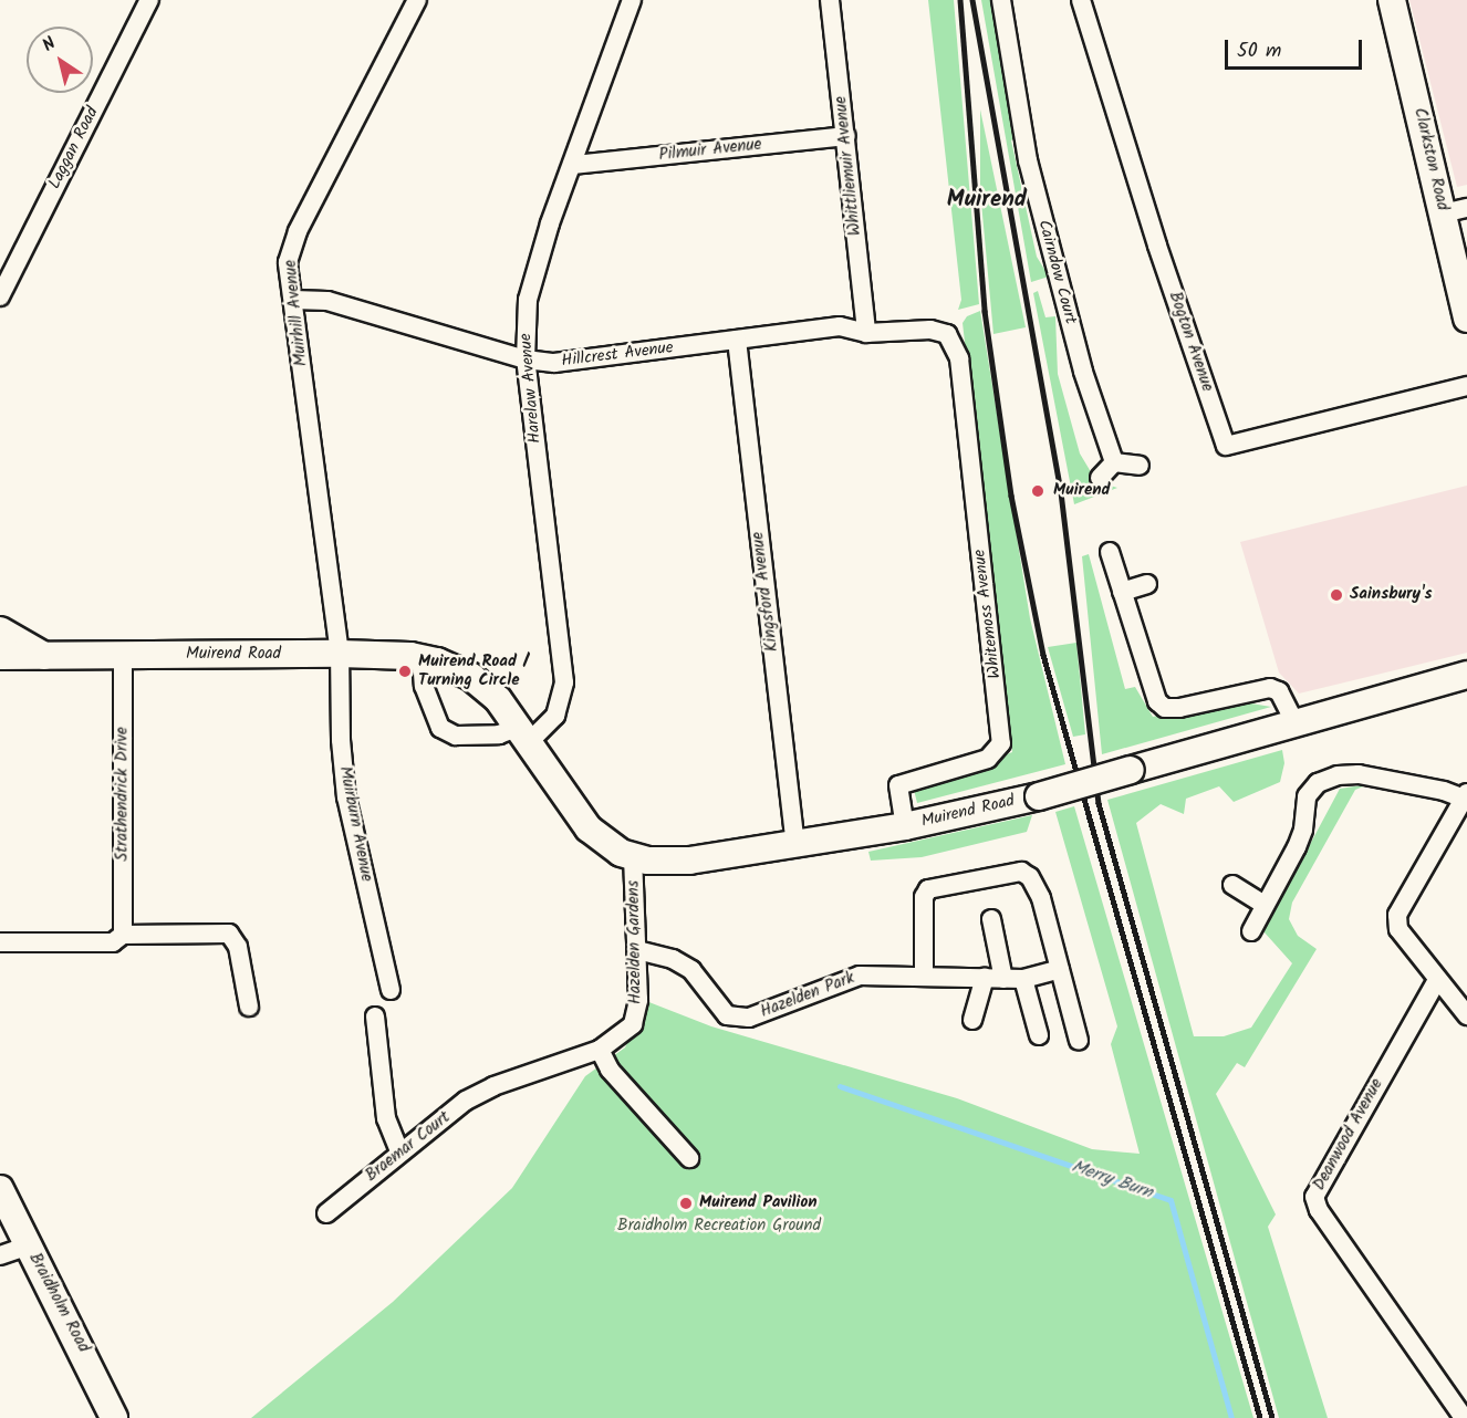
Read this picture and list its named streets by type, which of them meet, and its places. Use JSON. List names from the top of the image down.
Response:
{
  "streets": {
    "street": [
      "Laggan Road",
      "Pilmuir Avenue",
      "Clarkston Road",
      "Whittliemuir Avenue",
      "Cairndow Court",
      "Muirhill Avenue",
      "Bogton Avenue",
      "Hillcrest Avenue",
      "Harelaw Avenue",
      "Kingsford Avenue",
      "Whitemoss Avenue",
      "Muirend Road",
      "Strathendrick Drive",
      "Muirburn Avenue",
      "Hazelden Gardens",
      "Hazelden Park",
      "Deanwood Avenue",
      "Braemar Court",
      "Braidholm Road"
    ]
  },
  "crossings": [
    ["Pilmuir Avenue", "Whittliemuir Avenue"],
    ["Pilmuir Avenue", "Harelaw Avenue"],
    ["Whittliemuir Avenue", "Hillcrest Avenue"],
    ["Muirhill Avenue", "Hillcrest Avenue"],
    ["Muirhill Avenue", "Muirend Road"],
    ["Muirhill Avenue", "Muirburn Avenue"],
    ["Hillcrest Avenue", "Harelaw Avenue"],
    ["Hillcrest Avenue", "Kingsford Avenue"],
    ["Hillcrest Avenue", "Whitemoss Avenue"],
    ["Harelaw Avenue", "Muirend Road"],
    ["Kingsford Avenue", "Muirend Road"],
    ["Whitemoss Avenue", "Muirend Road"],
    ["Muirend Road", "Strathendrick Drive"],
    ["Muirend Road", "Muirburn Avenue"],
    ["Muirend Road", "Hazelden Gardens"],
    ["Hazelden Gardens", "Hazelden Park"],
    ["Hazelden Gardens", "Braemar Court"]
  ],
  "districts": ["Muirend"],
  "water": ["Merry Burn"],
  "parks": ["Braidholm Recreation Ground"],
  "places": [
    "Muirend",
    "Sainsbury's",
    "Muirend Road / Turning Circle",
    "Muirend Pavilion"
  ],
  "scale_bar": "50 m",
  "north": "top left"
}
